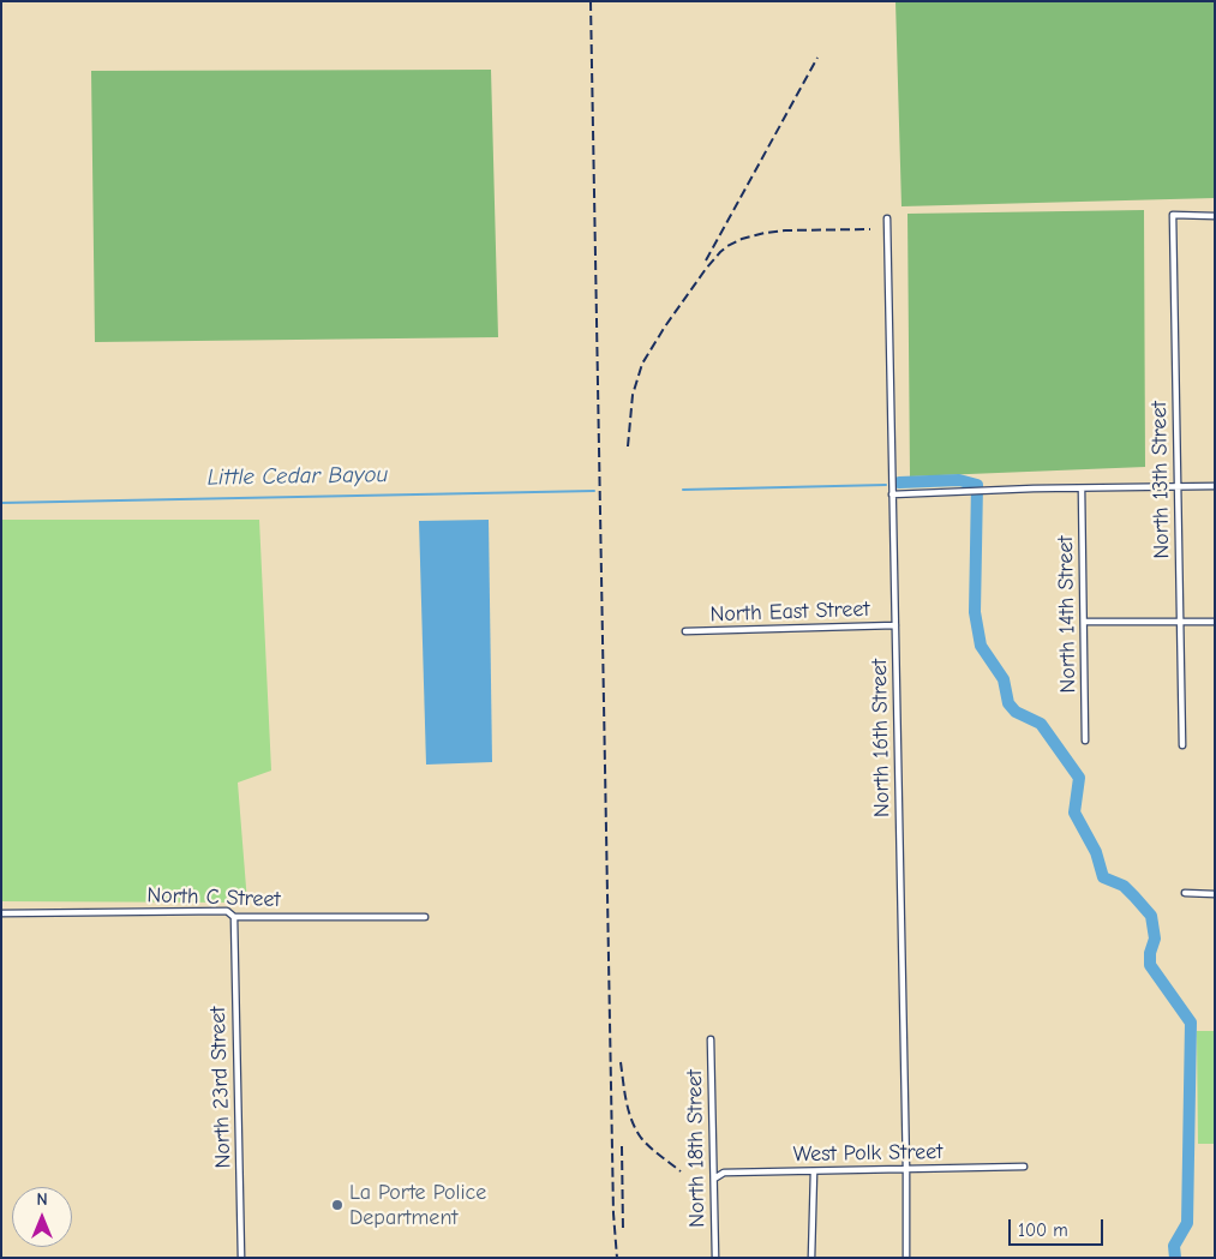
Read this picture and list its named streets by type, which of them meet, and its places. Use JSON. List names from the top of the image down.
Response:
{
  "streets": {
    "street": [
      "North 13th Street",
      "North East Street",
      "North 14th Street",
      "North 16th Street",
      "North C Street",
      "North 23rd Street",
      "North 18th Street",
      "West Polk Street"
    ]
  },
  "crossings": [
    ["North East Street", "North 16th Street"],
    ["North 16th Street", "West Polk Street"],
    ["North C Street", "North 23rd Street"],
    ["North 18th Street", "West Polk Street"]
  ],
  "water": ["Little Cedar Bayou"],
  "places": ["La Porte Police Department"],
  "scale_bar": "100 m",
  "north": "top"
}
